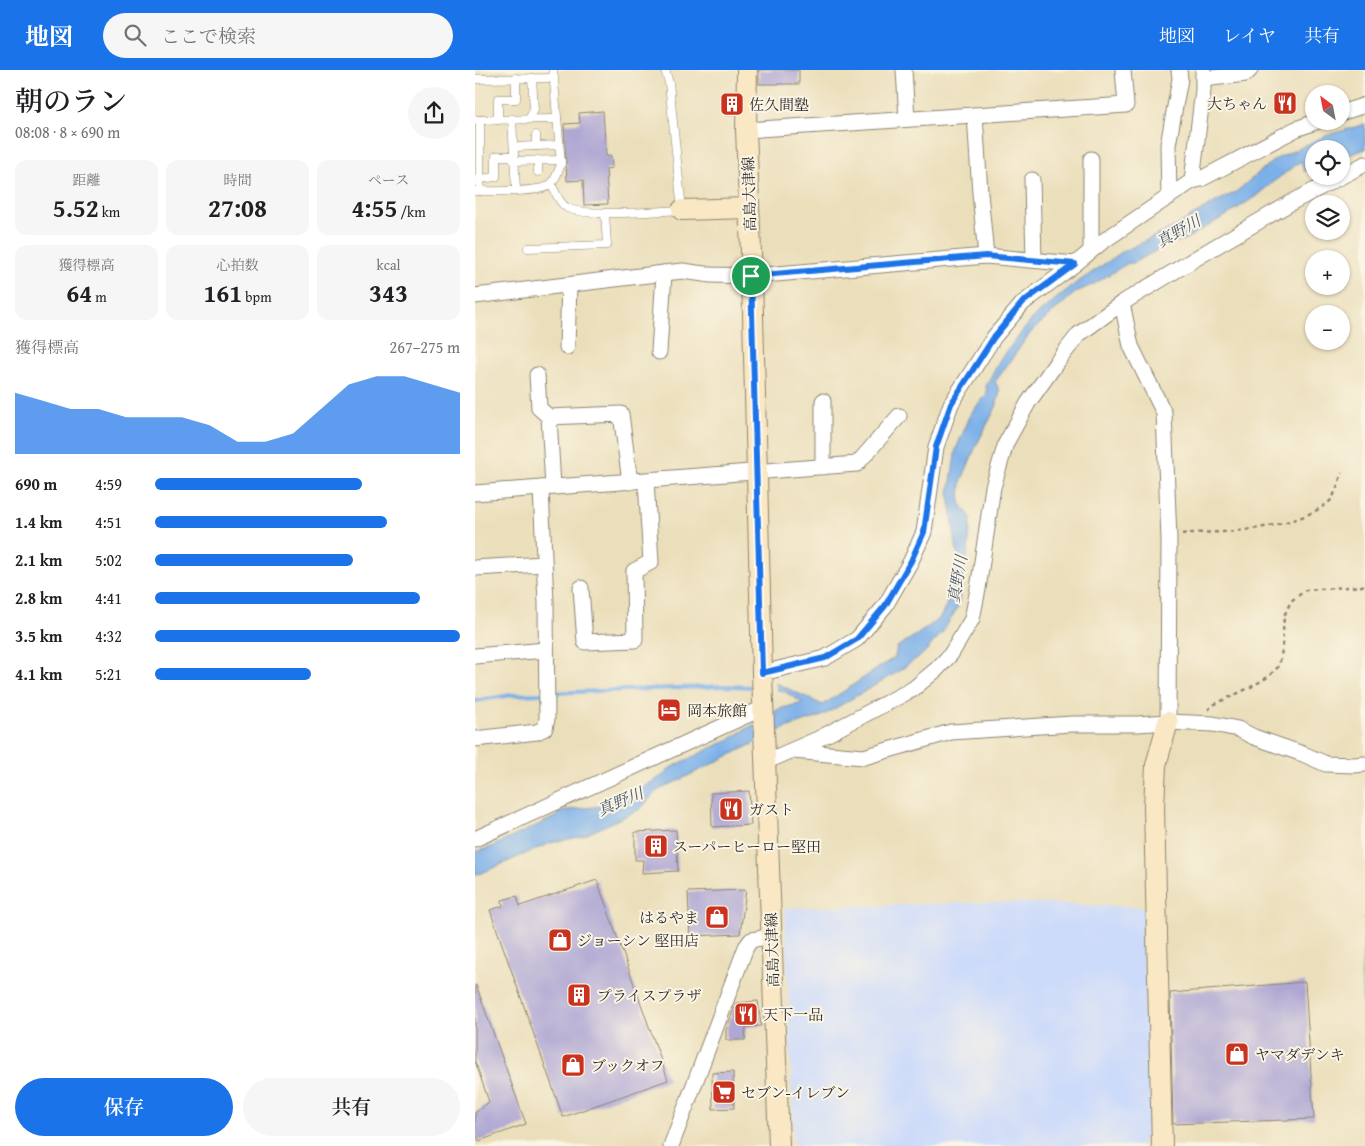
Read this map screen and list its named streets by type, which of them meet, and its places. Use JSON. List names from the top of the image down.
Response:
{
  "streets": {
    "main road": ["高島大津線"]
  },
  "water": ["真野川"],
  "places": {
    "restaurant": ["大ちゃん", "ガスト", "天下一品"],
    "building": ["佐久間塾", "スーパーヒーロー堅田", "プライスプラザ"],
    "hotel": ["岡本旅館"],
    "shop": [
      "はるやま",
      "ジョーシン 堅田店",
      "ヤマダデンキ",
      "ブックオフ"
    ],
    "supermarket": ["セブン-イレブン"]
  },
  "north": "top left",
  "page": {
    "header": "地図",
    "search": "ここで検索",
    "nav": ["地図", "レイヤ", "共有"],
    "heading": ["朝のラン", "08:08 · 8 × 690 m"],
    "map_buttons": ["+", "−"],
    "stats": [
      ["距離", "5.52 km"],
      ["時間", "27:08"],
      ["ペース", "4:55 /km"],
      ["獲得標高", "64 m"],
      ["心拍数", "161 bpm"],
      ["kcal", "343"]
    ],
    "chart": ["獲得標高", "267–275 m"],
    "list": [
      {
        "name": "690 m",
        "note": "4:59"
      },
      {
        "name": "1.4 km",
        "note": "4:51"
      },
      {
        "name": "2.1 km",
        "note": "5:02"
      },
      {
        "name": "2.8 km",
        "note": "4:41"
      },
      {
        "name": "3.5 km",
        "note": "4:32"
      },
      {
        "name": "4.1 km",
        "note": "5:21"
      }
    ],
    "buttons": ["保存", "共有"]
  }
}
